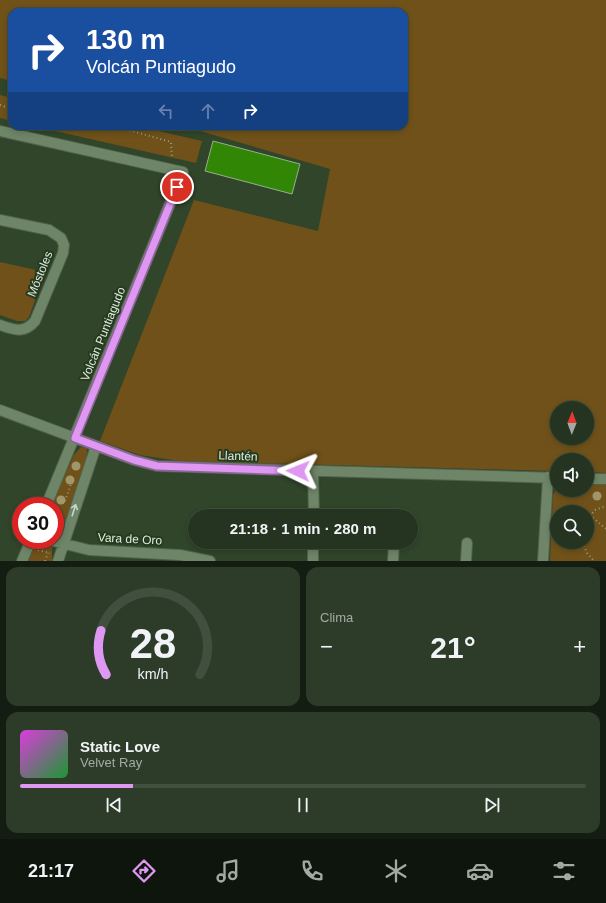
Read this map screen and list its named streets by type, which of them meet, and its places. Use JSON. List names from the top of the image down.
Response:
{
  "streets": {
    "street": [
      "Móstoles",
      "Volcán Puntiagudo",
      "Llantén",
      "Vara de Oro"
    ]
  },
  "crossings": [
    ["Volcán Puntiagudo", "Llantén"]
  ],
  "north": "top",
  "page": {
    "turn": ["130 m", "Volcán Puntiagudo"],
    "limit": "30",
    "trip": "21:18 · 1 min · 280 m",
    "tile": "Clima",
    "heat": ["−", "21°", "+"],
    "song": ["Static Love", "Velvet Ray"],
    "tabs": "21:17",
    "gauge": ["28", "km/h"]
  }
}
